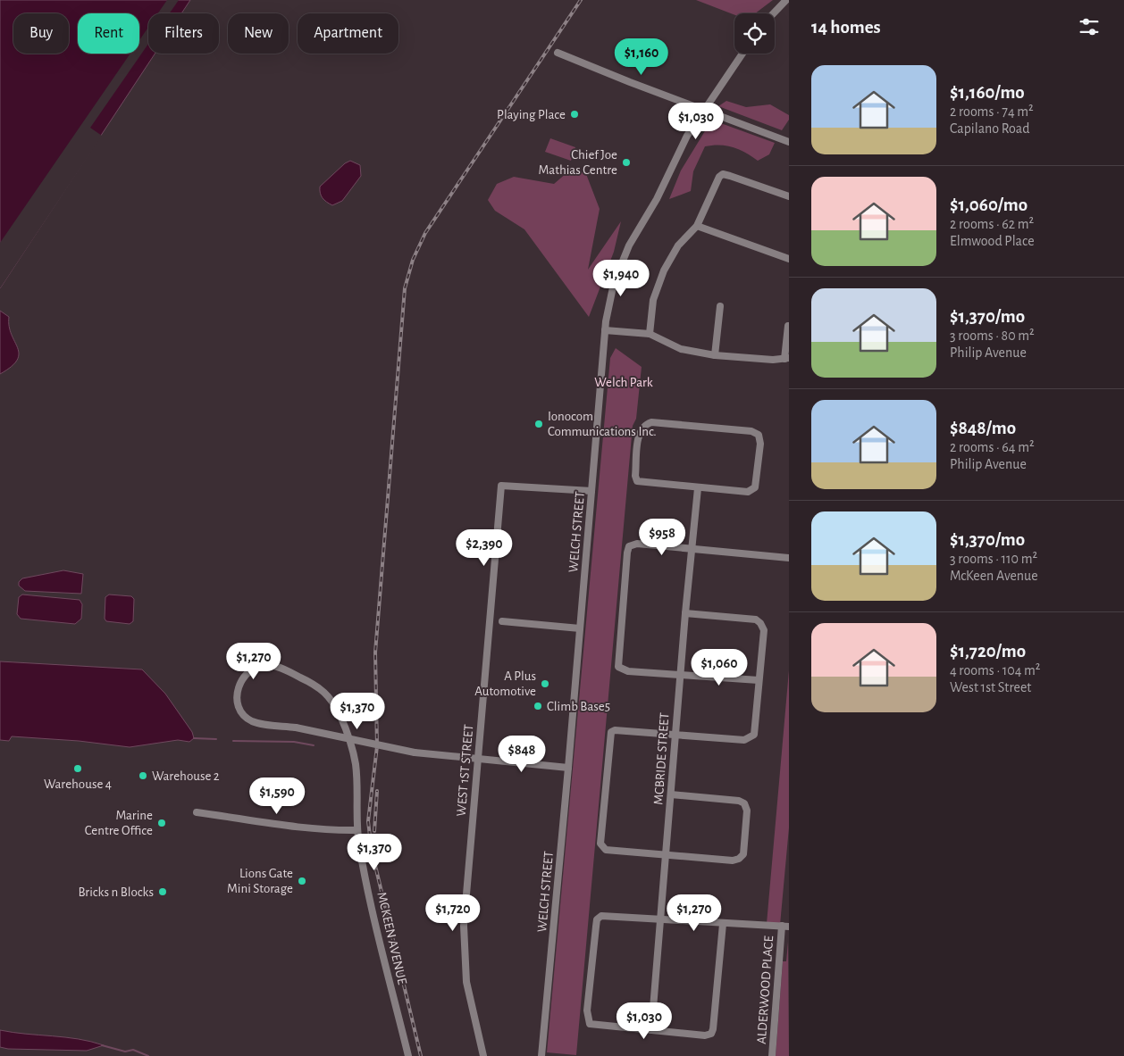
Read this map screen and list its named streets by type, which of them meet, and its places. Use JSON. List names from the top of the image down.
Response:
{
  "streets": {
    "street": [
      "WELCH STREET",
      "MCBRIDE STREET",
      "WEST 1ST STREET",
      "MCKEEN AVENUE",
      "ALDERWOOD PLACE"
    ]
  },
  "crossings": [
    ["WELCH STREET", "WEST 1ST STREET"],
    ["WEST 1ST STREET", "MCKEEN AVENUE"]
  ],
  "parks": ["Welch Park"],
  "places": [
    "Playing Place",
    "Chief Joe Mathias Centre",
    "Ionocom Communications Inc.",
    "A Plus Automotive",
    "Climb Base5",
    "Warehouse 4",
    "Warehouse 2",
    "Marine Centre Office",
    "Lions Gate Mini Storage",
    "Bricks n Blocks"
  ],
  "page": {
    "heading": "14 homes",
    "chip": [
      "Buy",
      "Rent",
      "Filters",
      "New",
      "Apartment"
    ],
    "price": [
      "$1,160",
      "$1,030",
      "$1,940",
      "$958",
      "$2,390",
      "$1,270",
      "$1,060",
      "$1,370",
      "$848",
      "$1,590",
      "$1,370",
      "$1,720",
      "$1,270",
      "$1,030"
    ],
    "list": [
      {
        "name": "$1,160/mo",
        "note": "2 rooms · 74 m² · Capilano Road"
      },
      {
        "name": "$1,060/mo",
        "note": "2 rooms · 62 m² · Elmwood Place"
      },
      {
        "name": "$1,370/mo",
        "note": "3 rooms · 80 m² · Philip Avenue"
      },
      {
        "name": "$848/mo",
        "note": "2 rooms · 64 m² · Philip Avenue"
      },
      {
        "name": "$1,370/mo",
        "note": "3 rooms · 110 m² · McKeen Avenue"
      },
      {
        "name": "$1,720/mo",
        "note": "4 rooms · 104 m² · West 1st Street"
      }
    ]
  }
}
